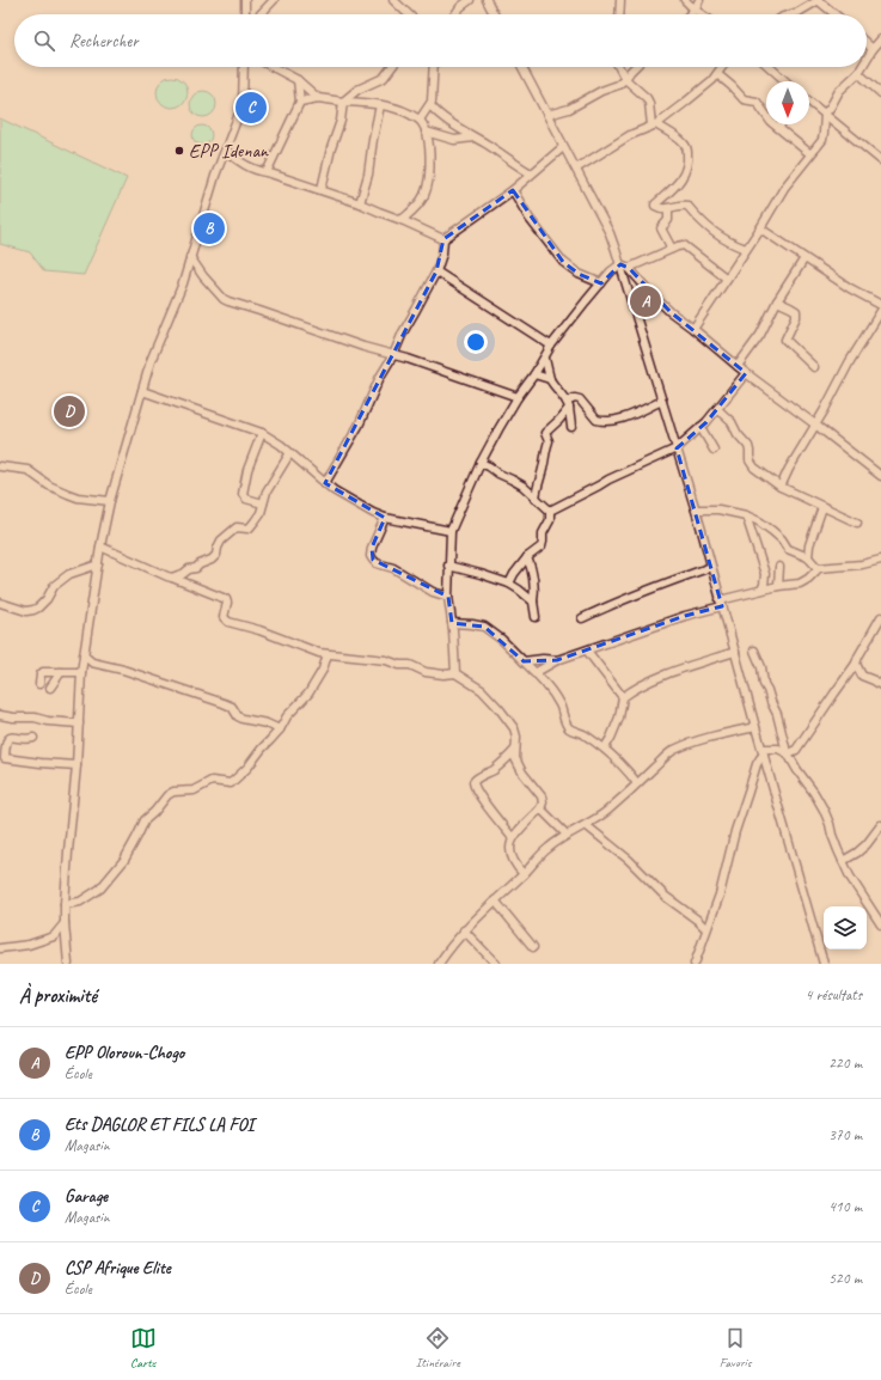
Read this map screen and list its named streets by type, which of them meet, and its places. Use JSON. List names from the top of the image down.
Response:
{
  "places": ["EPP Idenan"],
  "north": "bottom",
  "page": {
    "search": "Rechercher",
    "pins": [
      "C",
      "B",
      "A",
      "D"
    ],
    "heading": ["À proximité", "4 résultats"],
    "list": [
      {
        "mark": "A",
        "name": "EPP Oloroun-Chogo",
        "note": "École",
        "value": "220 m"
      },
      {
        "mark": "B",
        "name": "Ets DAGLOR ET FILS LA FOI",
        "note": "Magasin",
        "value": "370 m"
      },
      {
        "mark": "C",
        "name": "Garage",
        "note": "Magasin",
        "value": "410 m"
      },
      {
        "mark": "D",
        "name": "CSP Afrique Elite",
        "note": "École",
        "value": "520 m"
      }
    ],
    "nav": ["Carte", "Itinéraire", "Favoris"]
  }
}
